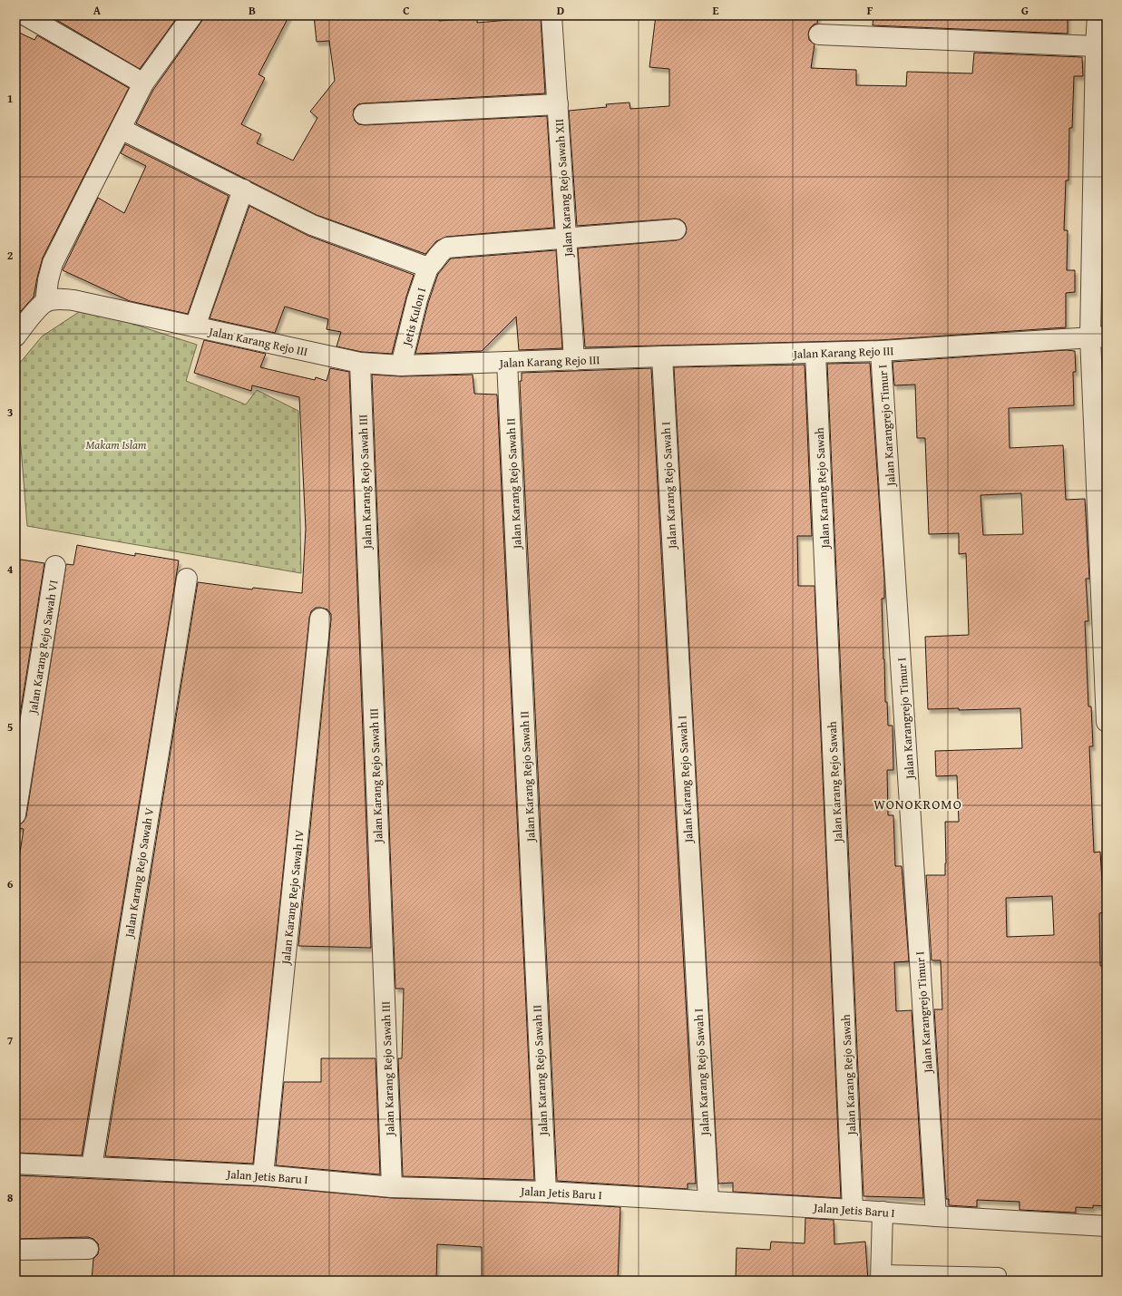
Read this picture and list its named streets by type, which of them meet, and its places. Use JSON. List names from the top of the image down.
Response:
{
  "streets": {
    "street": [
      "Jalan Karang Rejo Sawah XII",
      "Jetis Kulon I",
      "Jalan Karang Rejo III",
      "Jalan Karangrejo Timur I",
      "Jalan Karang Rejo Sawah III",
      "Jalan Karang Rejo Sawah II",
      "Jalan Karang Rejo Sawah I",
      "Jalan Karang Rejo Sawah",
      "Jalan Karang Rejo Sawah VI",
      "Jalan Karang Rejo Sawah V",
      "Jalan Karang Rejo Sawah IV",
      "Jalan Jetis Baru I"
    ]
  },
  "crossings": [
    ["Jalan Karang Rejo Sawah XII", "Jalan Karang Rejo III"],
    ["Jetis Kulon I", "Jalan Karang Rejo III"],
    ["Jalan Karang Rejo III", "Jalan Karangrejo Timur I"],
    ["Jalan Karang Rejo III", "Jalan Karang Rejo Sawah III"],
    ["Jalan Karang Rejo III", "Jalan Karang Rejo Sawah II"],
    ["Jalan Karang Rejo III", "Jalan Karang Rejo Sawah I"],
    ["Jalan Karang Rejo III", "Jalan Karang Rejo Sawah"],
    ["Jalan Karangrejo Timur I", "Jalan Jetis Baru I"],
    ["Jalan Karang Rejo Sawah III", "Jalan Jetis Baru I"],
    ["Jalan Karang Rejo Sawah II", "Jalan Jetis Baru I"],
    ["Jalan Karang Rejo Sawah I", "Jalan Jetis Baru I"],
    ["Jalan Karang Rejo Sawah", "Jalan Jetis Baru I"],
    ["Jalan Karang Rejo Sawah V", "Jalan Jetis Baru I"],
    ["Jalan Karang Rejo Sawah IV", "Jalan Jetis Baru I"]
  ],
  "districts": ["WONOKROMO"],
  "parks": ["Makam Islam"],
  "grid": {
    "columns": [
      "A",
      "B",
      "C",
      "D",
      "E",
      "F",
      "G"
    ],
    "rows": [
      "1",
      "2",
      "3",
      "4",
      "5",
      "6",
      "7",
      "8"
    ]
  }
}
